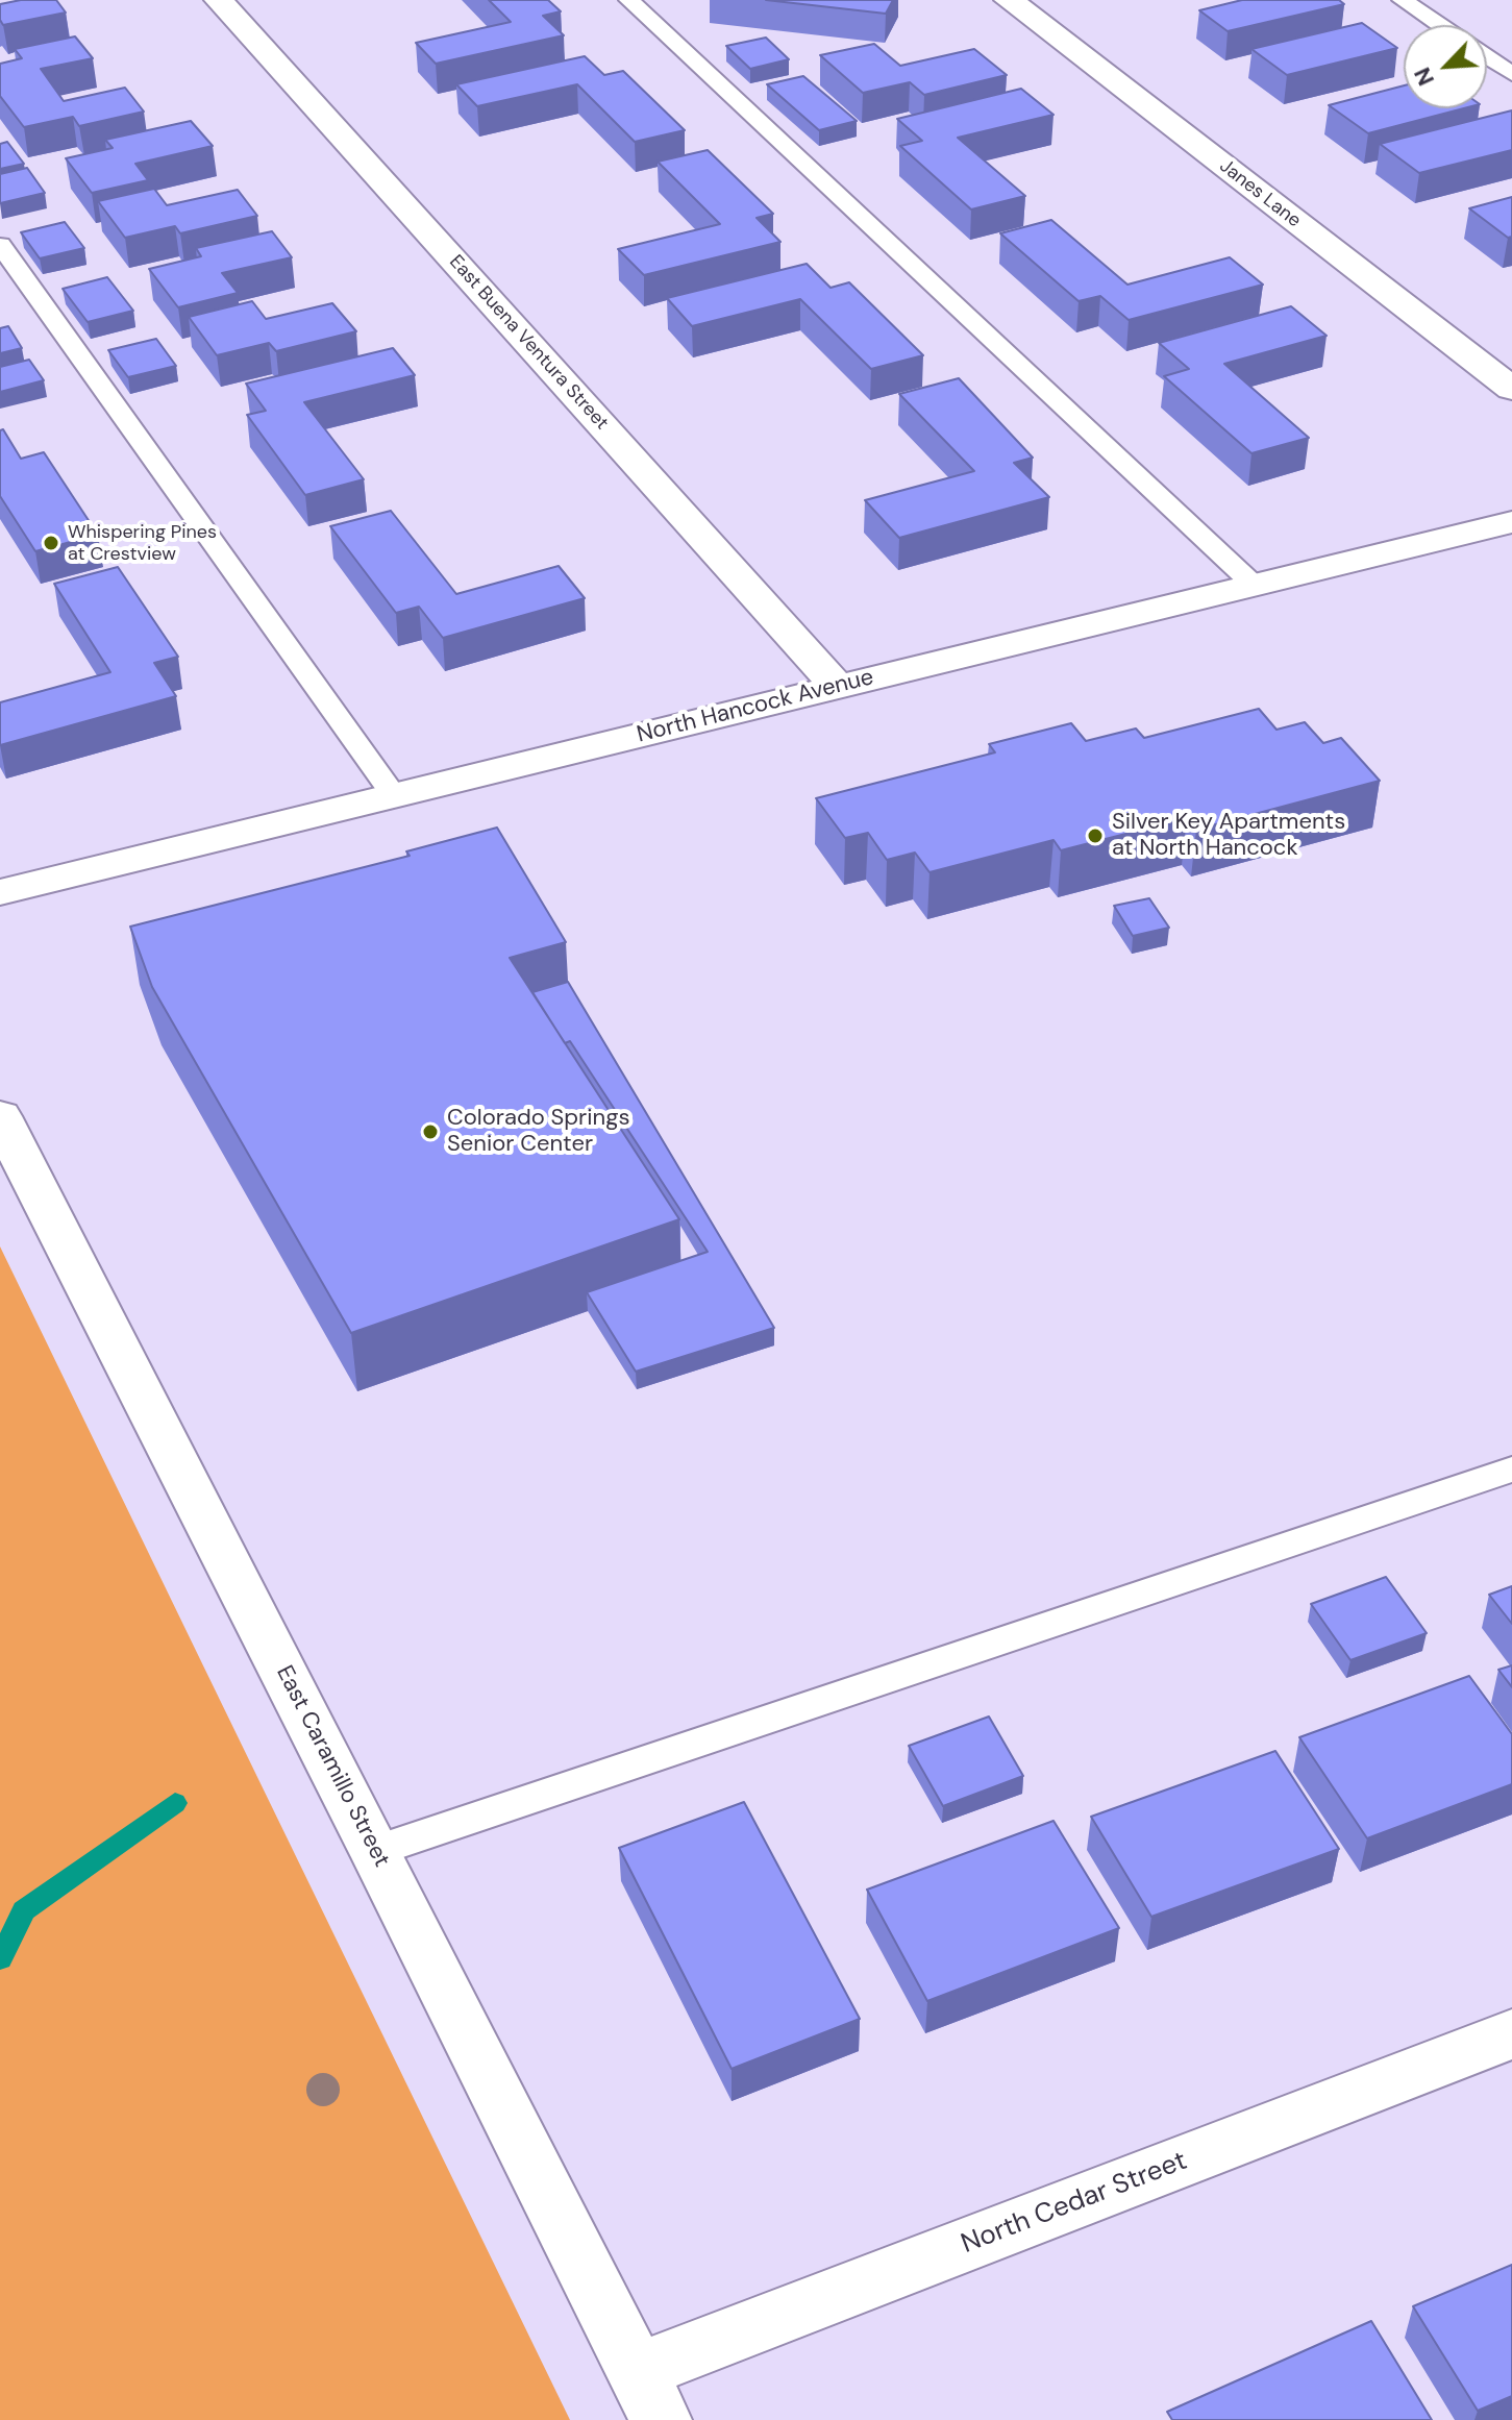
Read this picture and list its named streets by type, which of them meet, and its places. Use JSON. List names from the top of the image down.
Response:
{
  "streets": {
    "street": [
      "Janes Lane",
      "East Buena Ventura Street",
      "North Hancock Avenue",
      "East Caramillo Street",
      "North Cedar Street"
    ]
  },
  "crossings": [
    ["East Buena Ventura Street", "North Hancock Avenue"],
    ["East Caramillo Street", "North Cedar Street"]
  ],
  "places": ["Whispering Pines at Crestview", "Silver Key Apartments at North Hancock", "Colorado Springs Senior Center"],
  "north": "bottom left"
}
